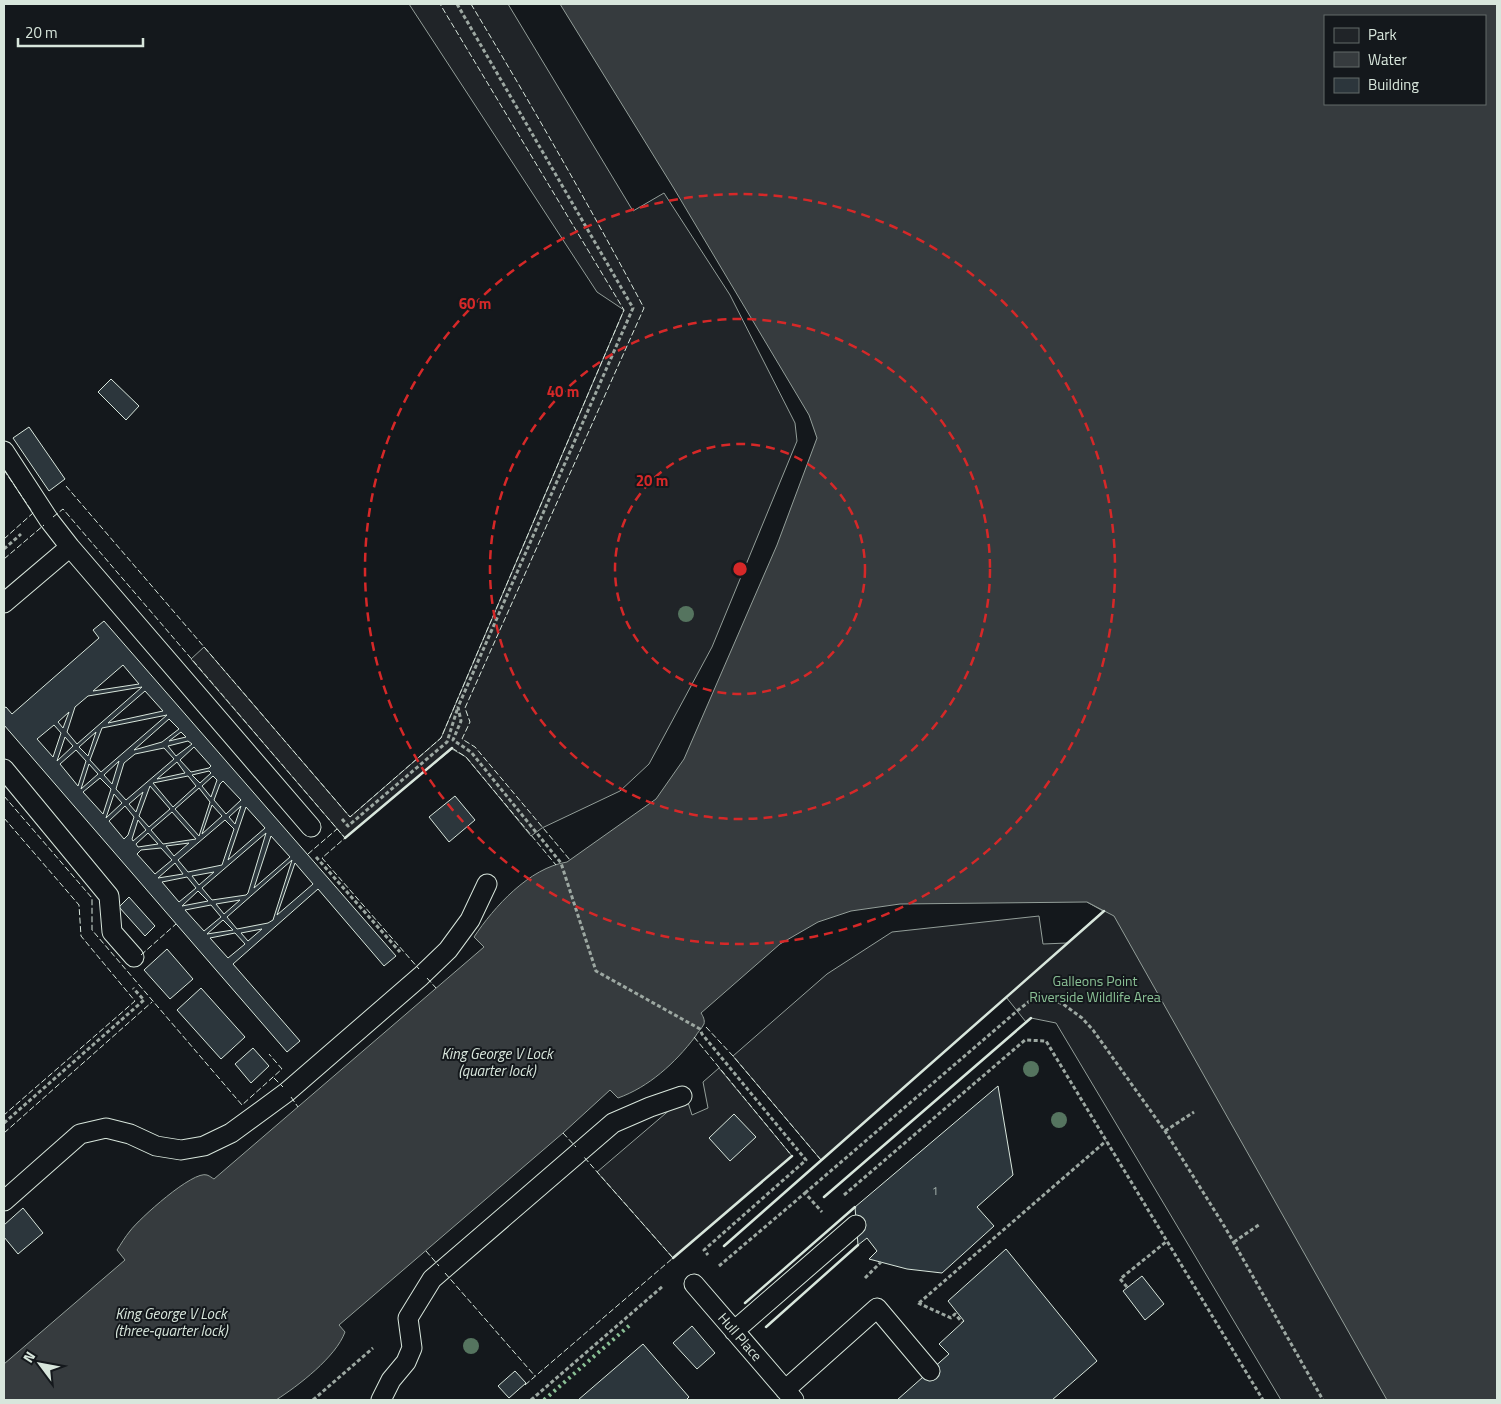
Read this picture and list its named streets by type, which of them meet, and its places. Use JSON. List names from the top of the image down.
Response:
{
  "streets": {
    "lane": ["Hull Place"]
  },
  "water": ["King George V Lock (quarter lock)", "King George V Lock (three-quarter lock)"],
  "parks": ["Galleons Point Riverside Wildlife Area"],
  "house_numbers": ["1"],
  "legend": ["Park", "Water", "Building"],
  "scale_bar": "20 m",
  "north": "top left",
  "rings": ["60 m", "40 m", "20 m"]
}
